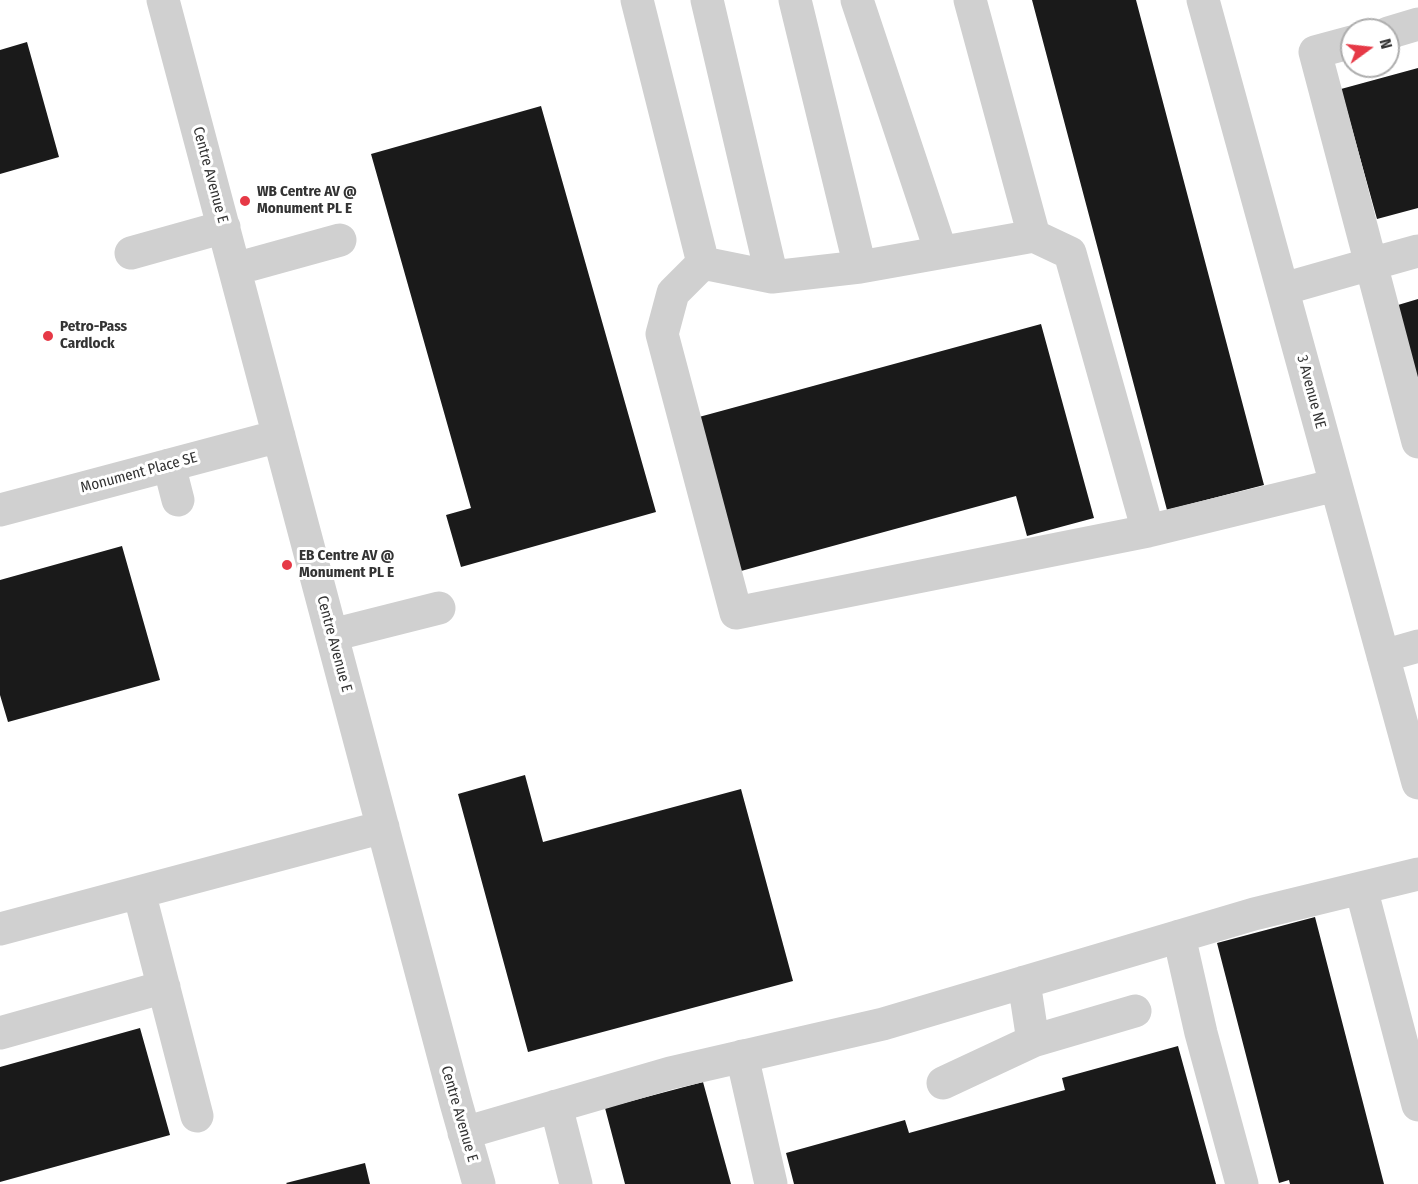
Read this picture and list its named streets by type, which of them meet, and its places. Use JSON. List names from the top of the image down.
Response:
{
  "streets": {
    "street": ["Centre Avenue E", "3 Avenue NE", "Monument Place SE"]
  },
  "crossings": [
    ["Centre Avenue E", "Monument Place SE"]
  ],
  "places": ["WB Centre AV @ Monument PL E", "Petro-Pass Cardlock", "EB Centre AV @ Monument PL E"],
  "north": "right"
}
